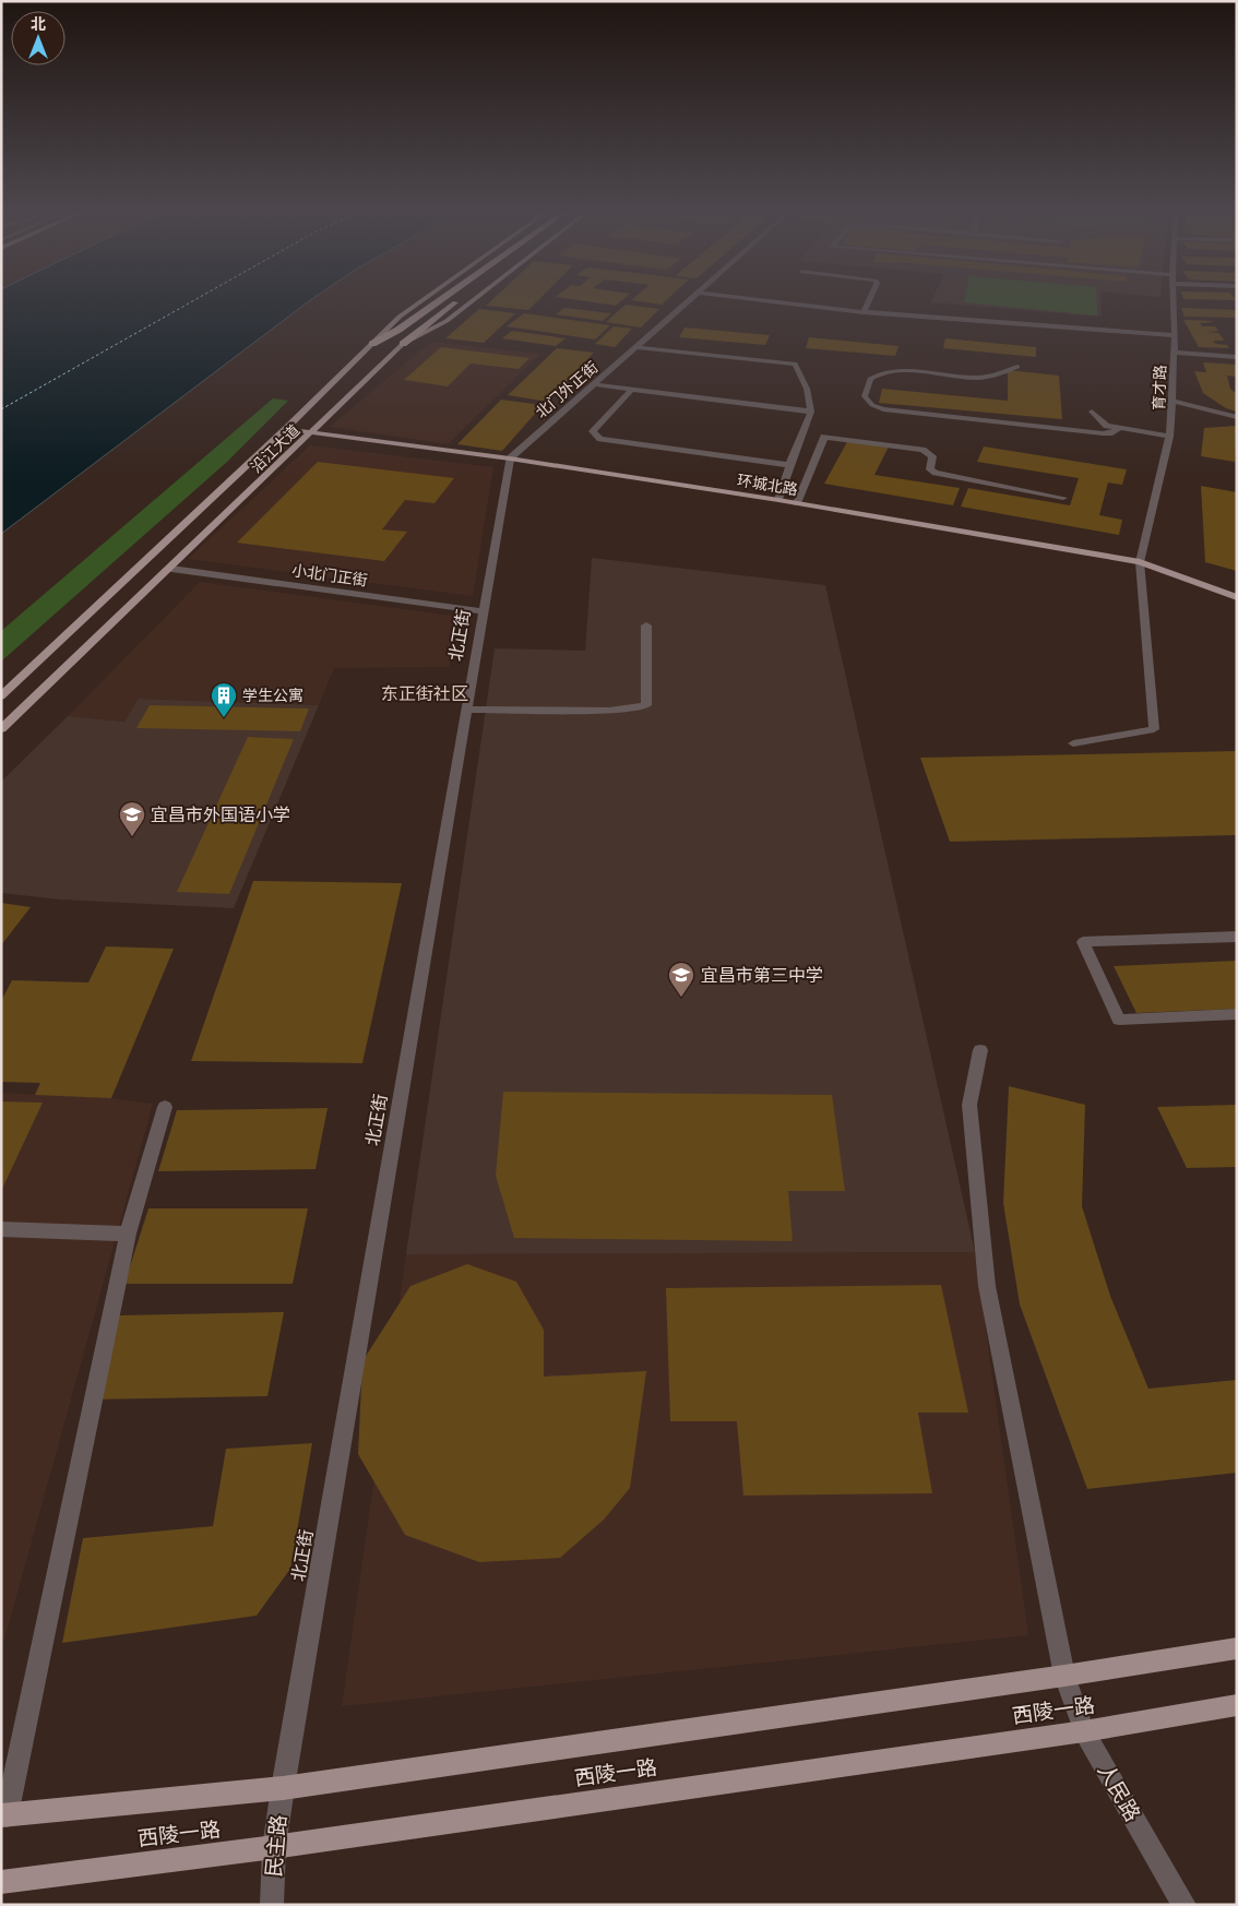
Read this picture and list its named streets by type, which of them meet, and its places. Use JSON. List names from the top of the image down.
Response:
{
  "streets": {
    "main road": ["沿江大道", "环城北路", "西陵一路"],
    "street": [
      "育才路",
      "北门外正街",
      "小北门正街",
      "北正街",
      "人民路",
      "民主路"
    ]
  },
  "crossings": [
    ["育才路", "环城北路"],
    ["北门外正街", "环城北路"],
    ["北门外正街", "北正街"],
    ["沿江大道", "环城北路"],
    ["沿江大道", "小北门正街"],
    ["环城北路", "北正街"],
    ["小北门正街", "北正街"],
    ["北正街", "西陵一路"],
    ["北正街", "民主路"],
    ["西陵一路", "人民路"],
    ["西陵一路", "民主路"]
  ],
  "districts": ["东正街社区"],
  "places": {
    "building": ["学生公寓"],
    "school or university": ["宜昌市外国语小学", "宜昌市第三中学"]
  },
  "north": "top"
}
